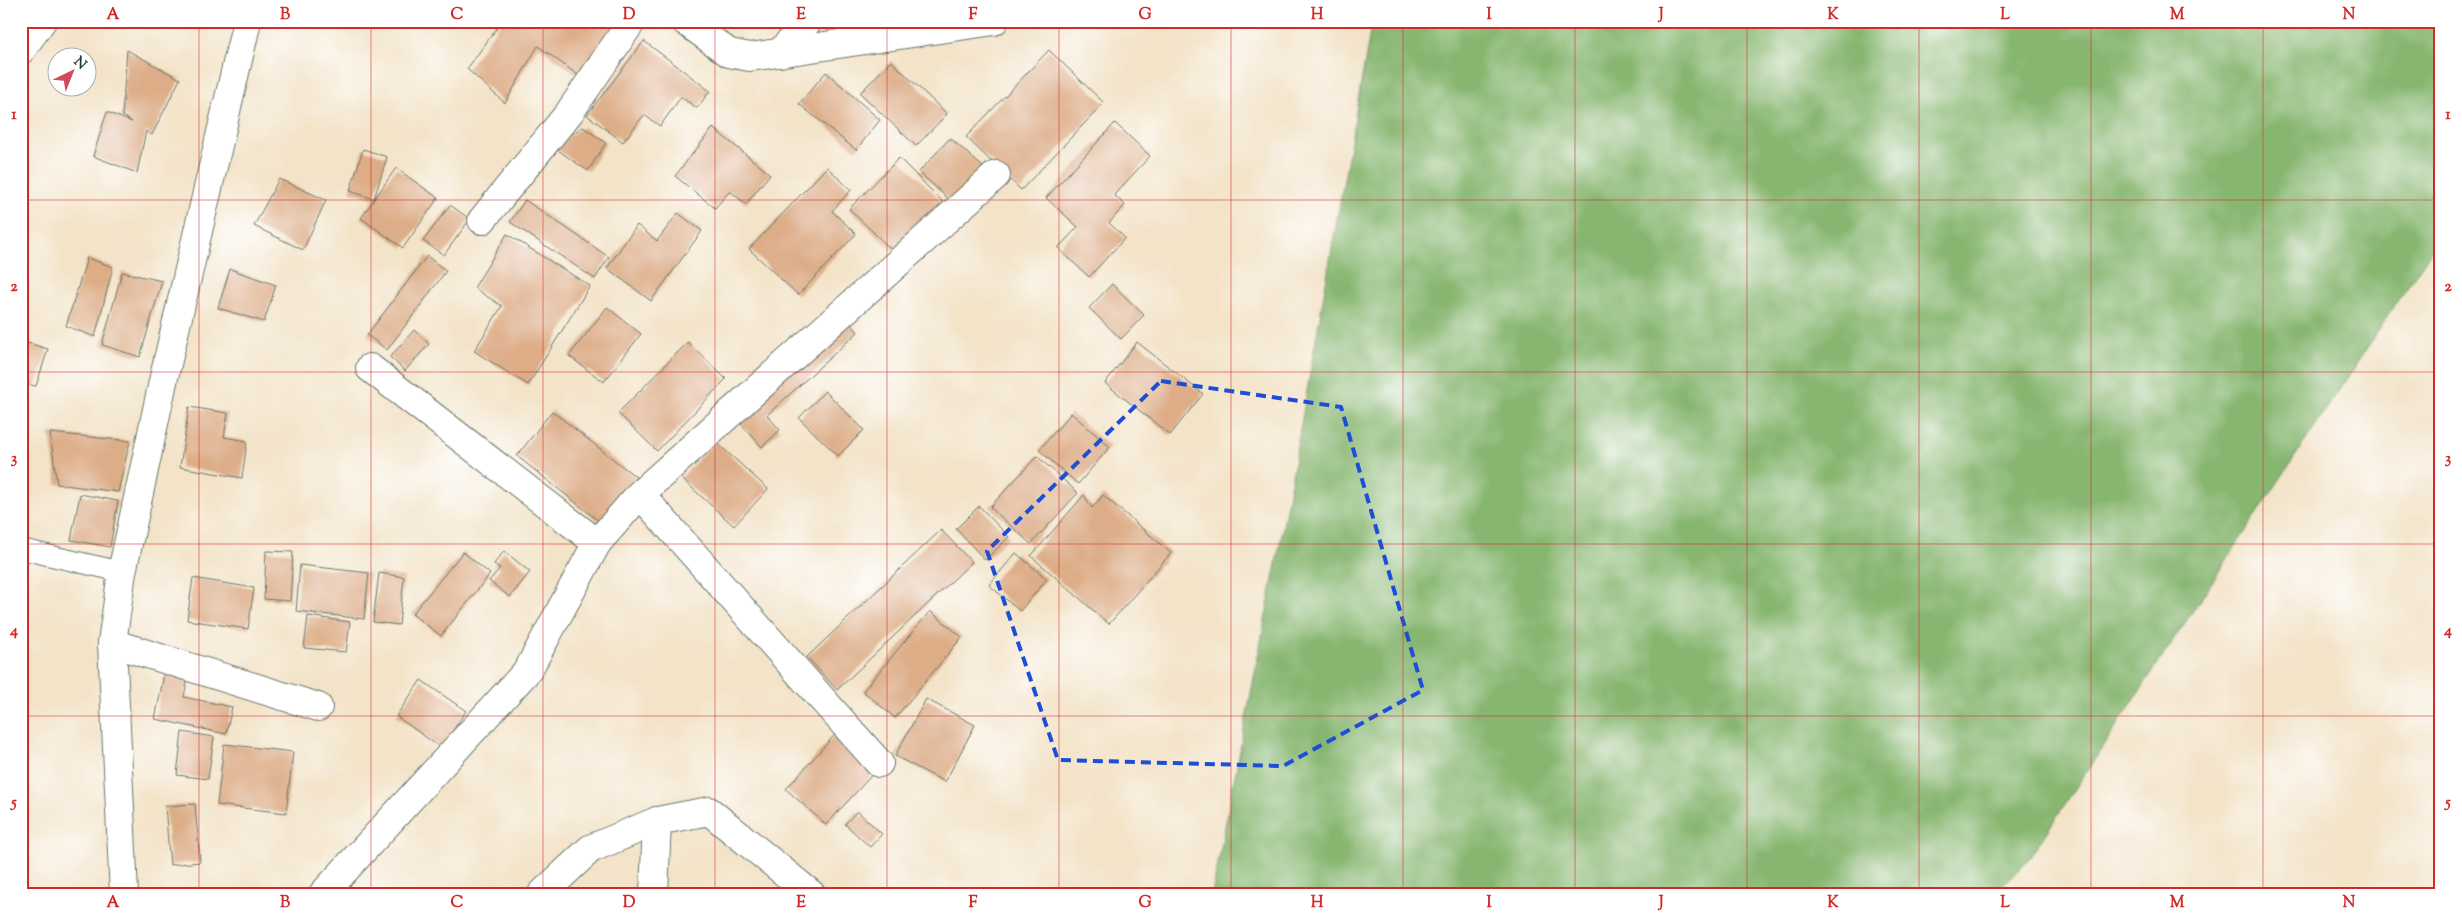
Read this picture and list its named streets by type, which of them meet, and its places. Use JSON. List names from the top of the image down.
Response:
{
  "north": "top right",
  "grid": {
    "columns": [
      "A",
      "B",
      "C",
      "D",
      "E",
      "F",
      "G",
      "H",
      "I",
      "J",
      "K",
      "L",
      "M",
      "N"
    ],
    "rows": [
      "1",
      "2",
      "3",
      "4",
      "5"
    ]
  }
}
